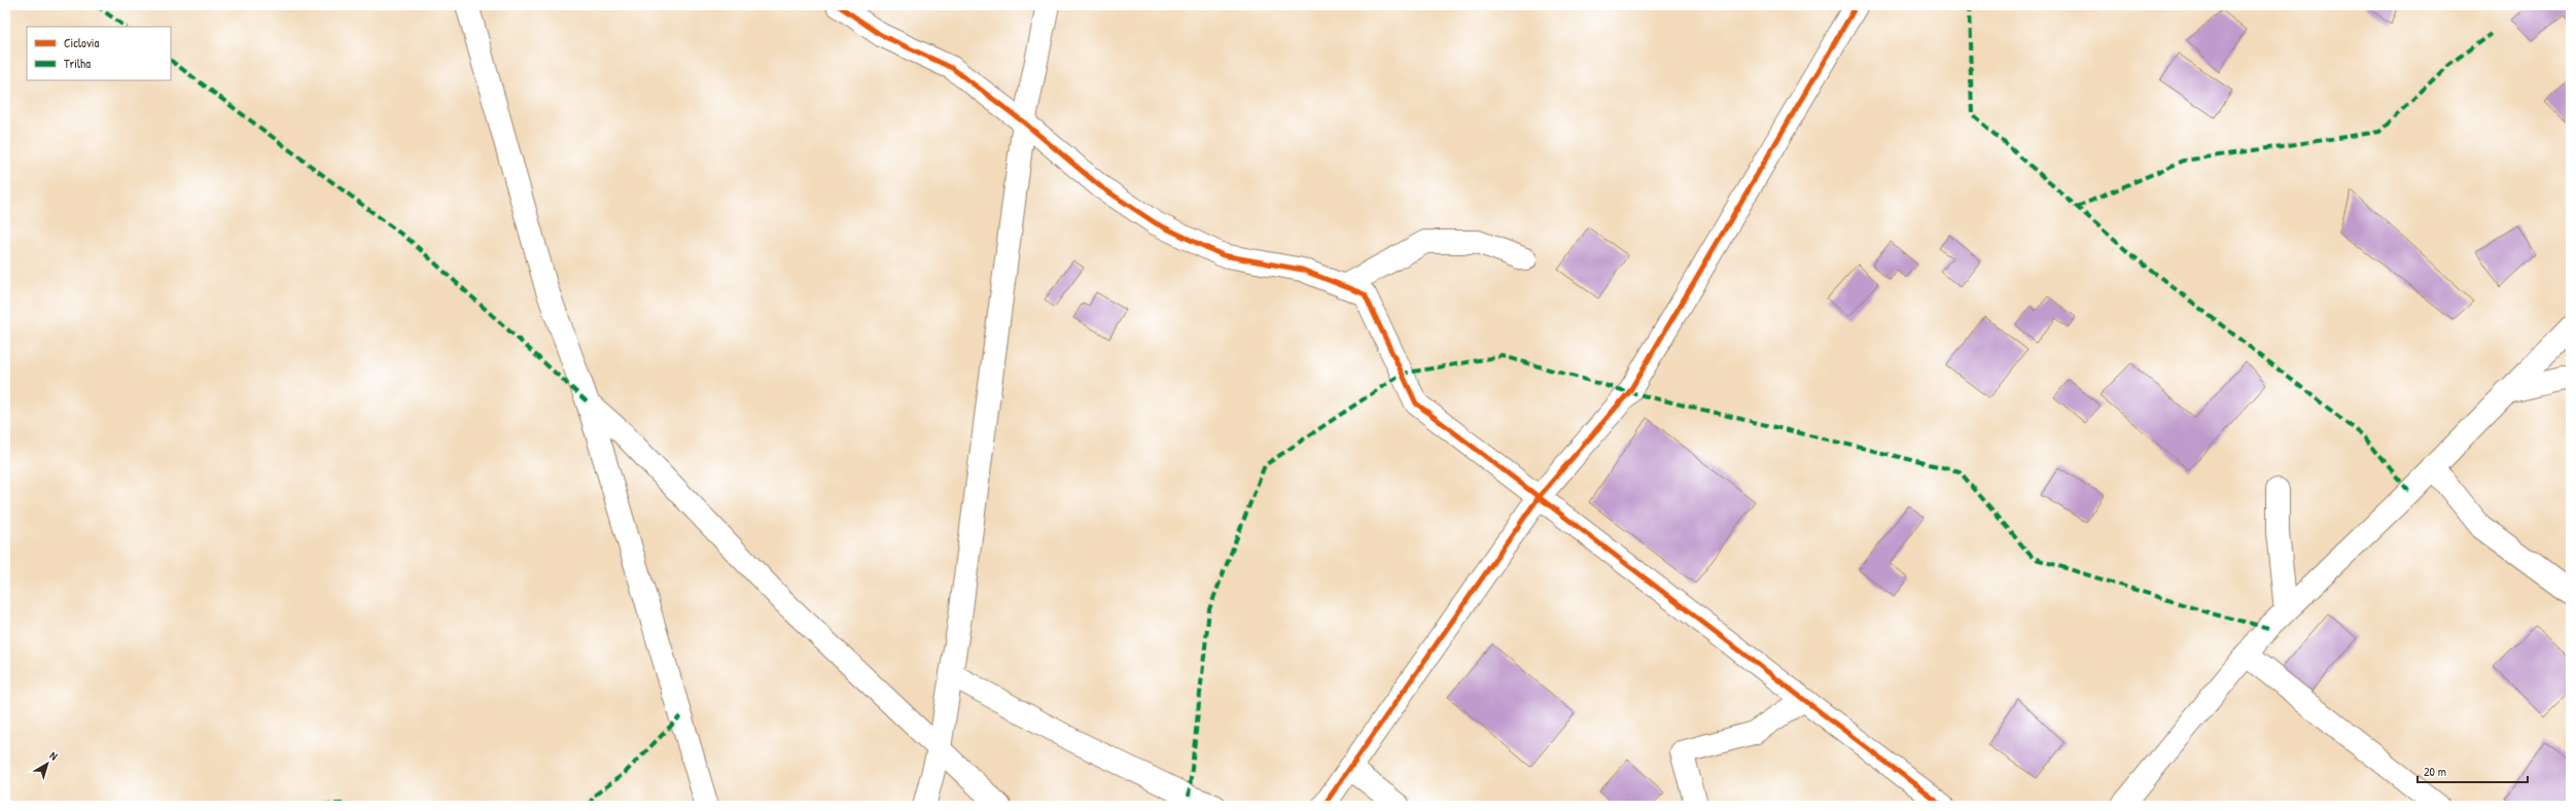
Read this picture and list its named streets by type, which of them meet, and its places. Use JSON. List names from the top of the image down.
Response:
{
  "legend": ["Ciclovia", "Trilha"],
  "scale_bar": "20 m",
  "north": "top right"
}
